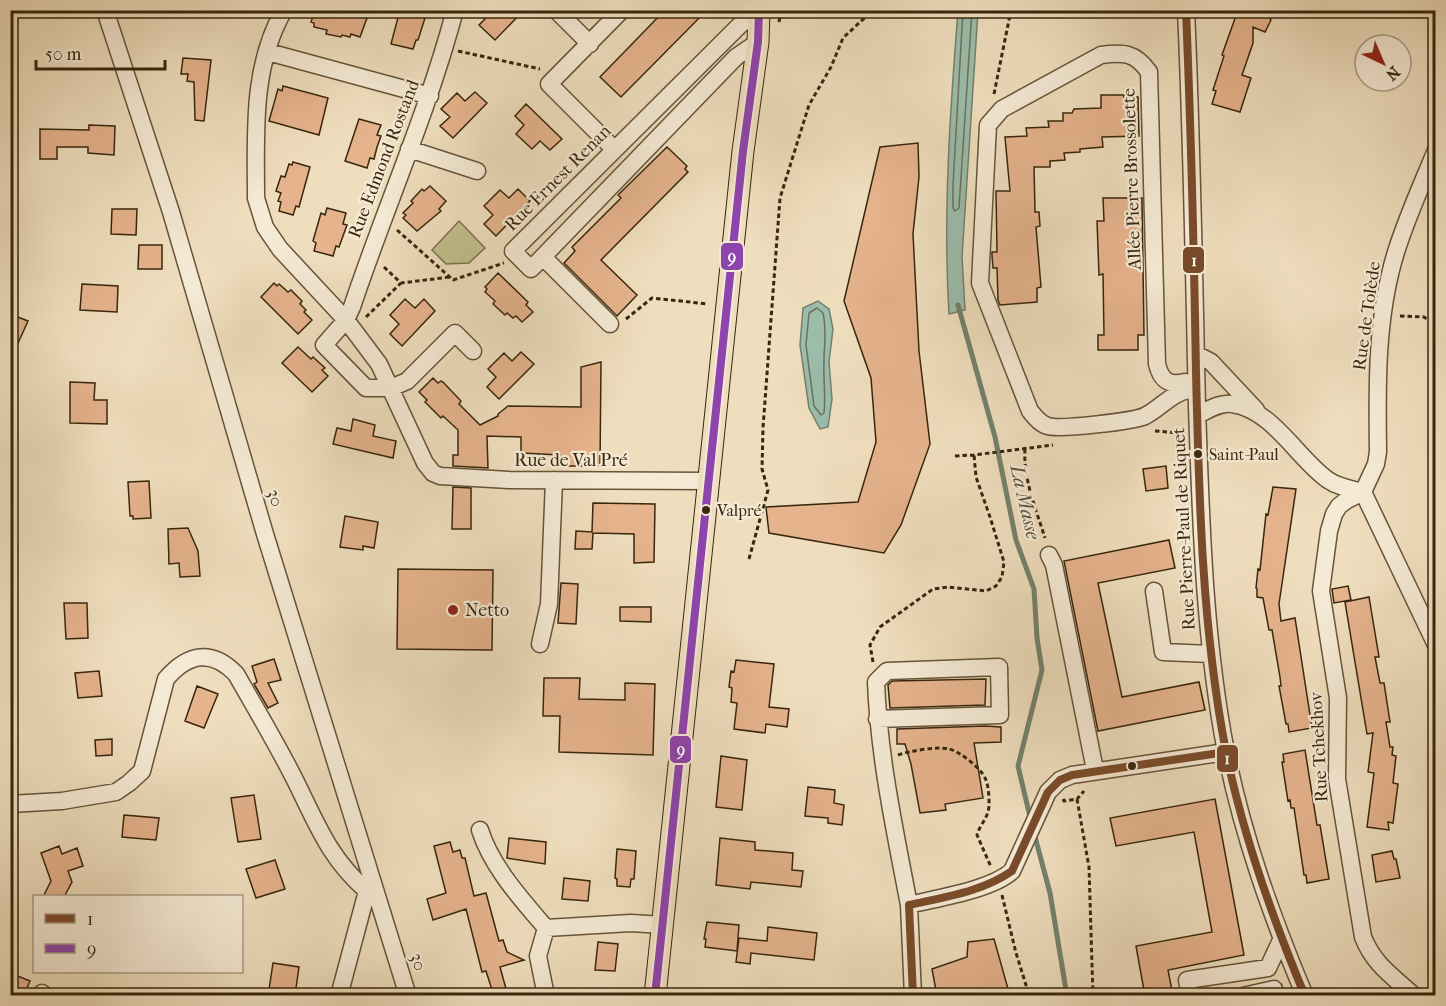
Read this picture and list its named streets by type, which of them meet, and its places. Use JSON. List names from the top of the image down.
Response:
{
  "streets": {
    "street": [
      "Rue Edmond Rostand",
      "Rue Ernest Renan",
      "Allée Pierre Brossolette",
      "Rue de Tolède",
      "Rue de Val Pré",
      "30",
      "Rue Pierre-Paul de Riquet",
      "Rue Tchekhov"
    ]
  },
  "crossings": [
    ["Rue de Tolède", "Rue Tchekhov"]
  ],
  "water": ["La Masse"],
  "places": ["Saint-Paul", "Valpré", "Netto"],
  "lines": ["transit line 1", "transit line 9"],
  "legend": ["1", "9"],
  "scale_bar": "50 m",
  "north": "bottom right"
}
